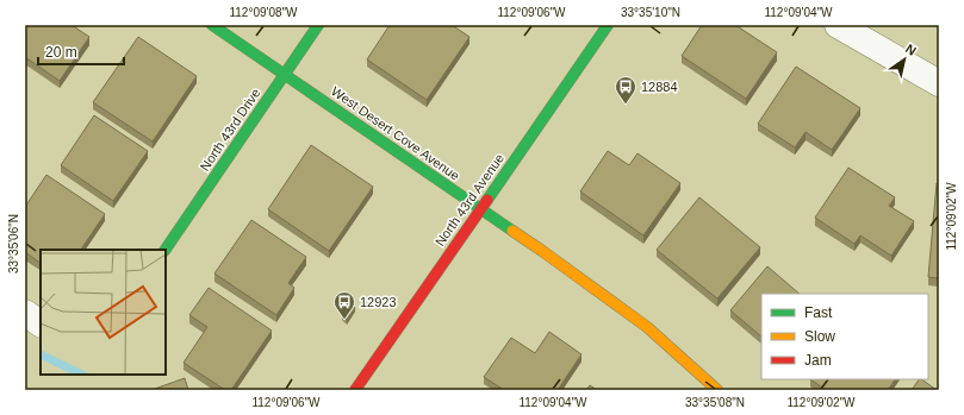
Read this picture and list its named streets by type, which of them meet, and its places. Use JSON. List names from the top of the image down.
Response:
{
  "streets": {
    "street": ["North 43rd Drive", "West Desert Cove Avenue", "North 43rd Avenue"]
  },
  "crossings": [
    ["North 43rd Drive", "West Desert Cove Avenue"],
    ["West Desert Cove Avenue", "North 43rd Avenue"]
  ],
  "places": {
    "bus stop": ["12884", "12923"]
  },
  "legend": ["Fast", "Slow", "Jam"],
  "scale_bar": "20 m",
  "north": "top right",
  "coordinates": [
    "112°09'08\"W",
    "112°09'06\"W",
    "33°35'10\"N",
    "112°09'04\"W",
    "112°09'02\"W",
    "33°35'06\"N",
    "33°35'08\"N"
  ]
}
